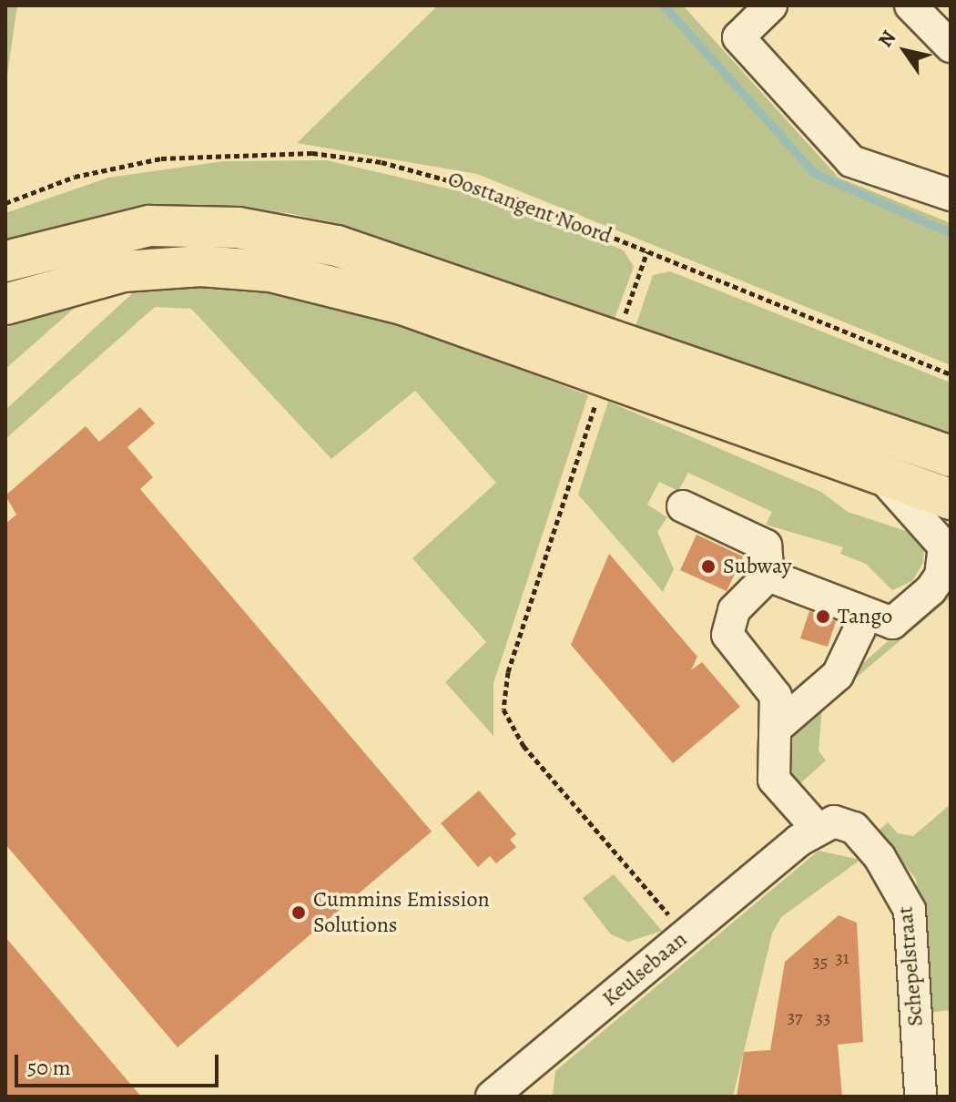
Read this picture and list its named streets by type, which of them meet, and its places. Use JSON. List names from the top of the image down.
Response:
{
  "streets": {
    "street": ["Schepelstraat", "Keulsebaan"],
    "path": ["Oosttangent Noord"]
  },
  "crossings": [
    ["Schepelstraat", "Keulsebaan"]
  ],
  "places": ["Subway", "Tango", "Cummins Emission Solutions"],
  "house_numbers": [
    "31",
    "35",
    "37",
    "33"
  ],
  "scale_bar": "50 m",
  "north": "top left"
}
